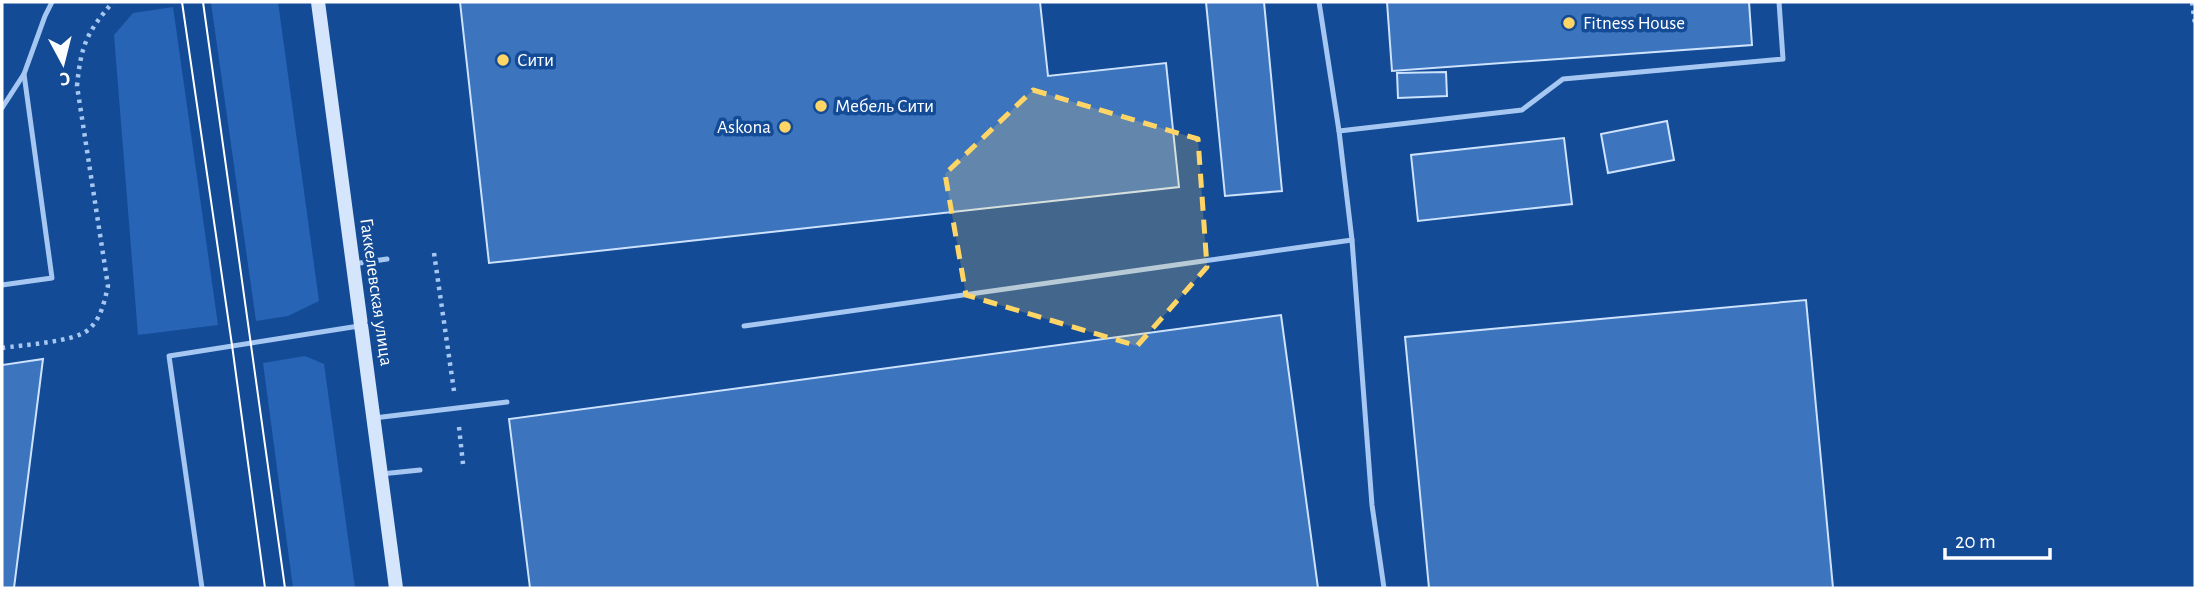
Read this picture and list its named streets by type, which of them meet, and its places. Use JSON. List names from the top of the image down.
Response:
{
  "streets": {
    "street": ["Гаккелевская улица"]
  },
  "places": [
    "Fitness House",
    "Сити",
    "Мебель Сити",
    "Askona"
  ],
  "scale_bar": "20 m",
  "north": "bottom"
}
